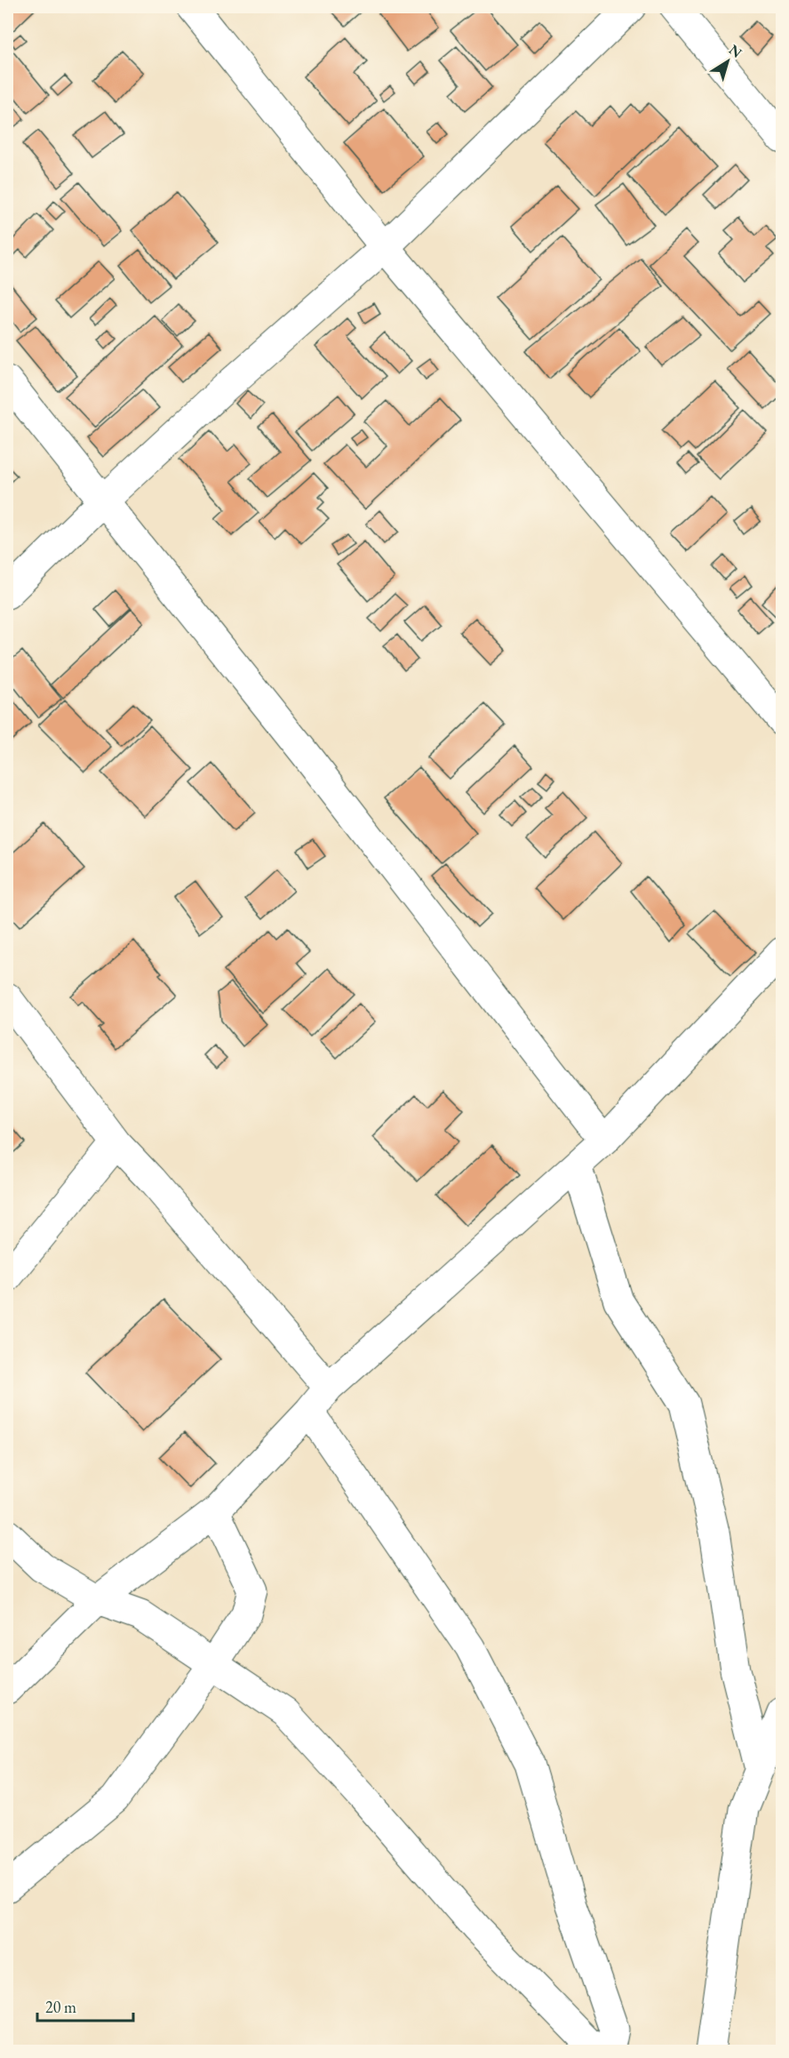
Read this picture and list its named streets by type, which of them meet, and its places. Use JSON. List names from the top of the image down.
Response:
{
  "scale_bar": "20 m",
  "north": "top right"
}
